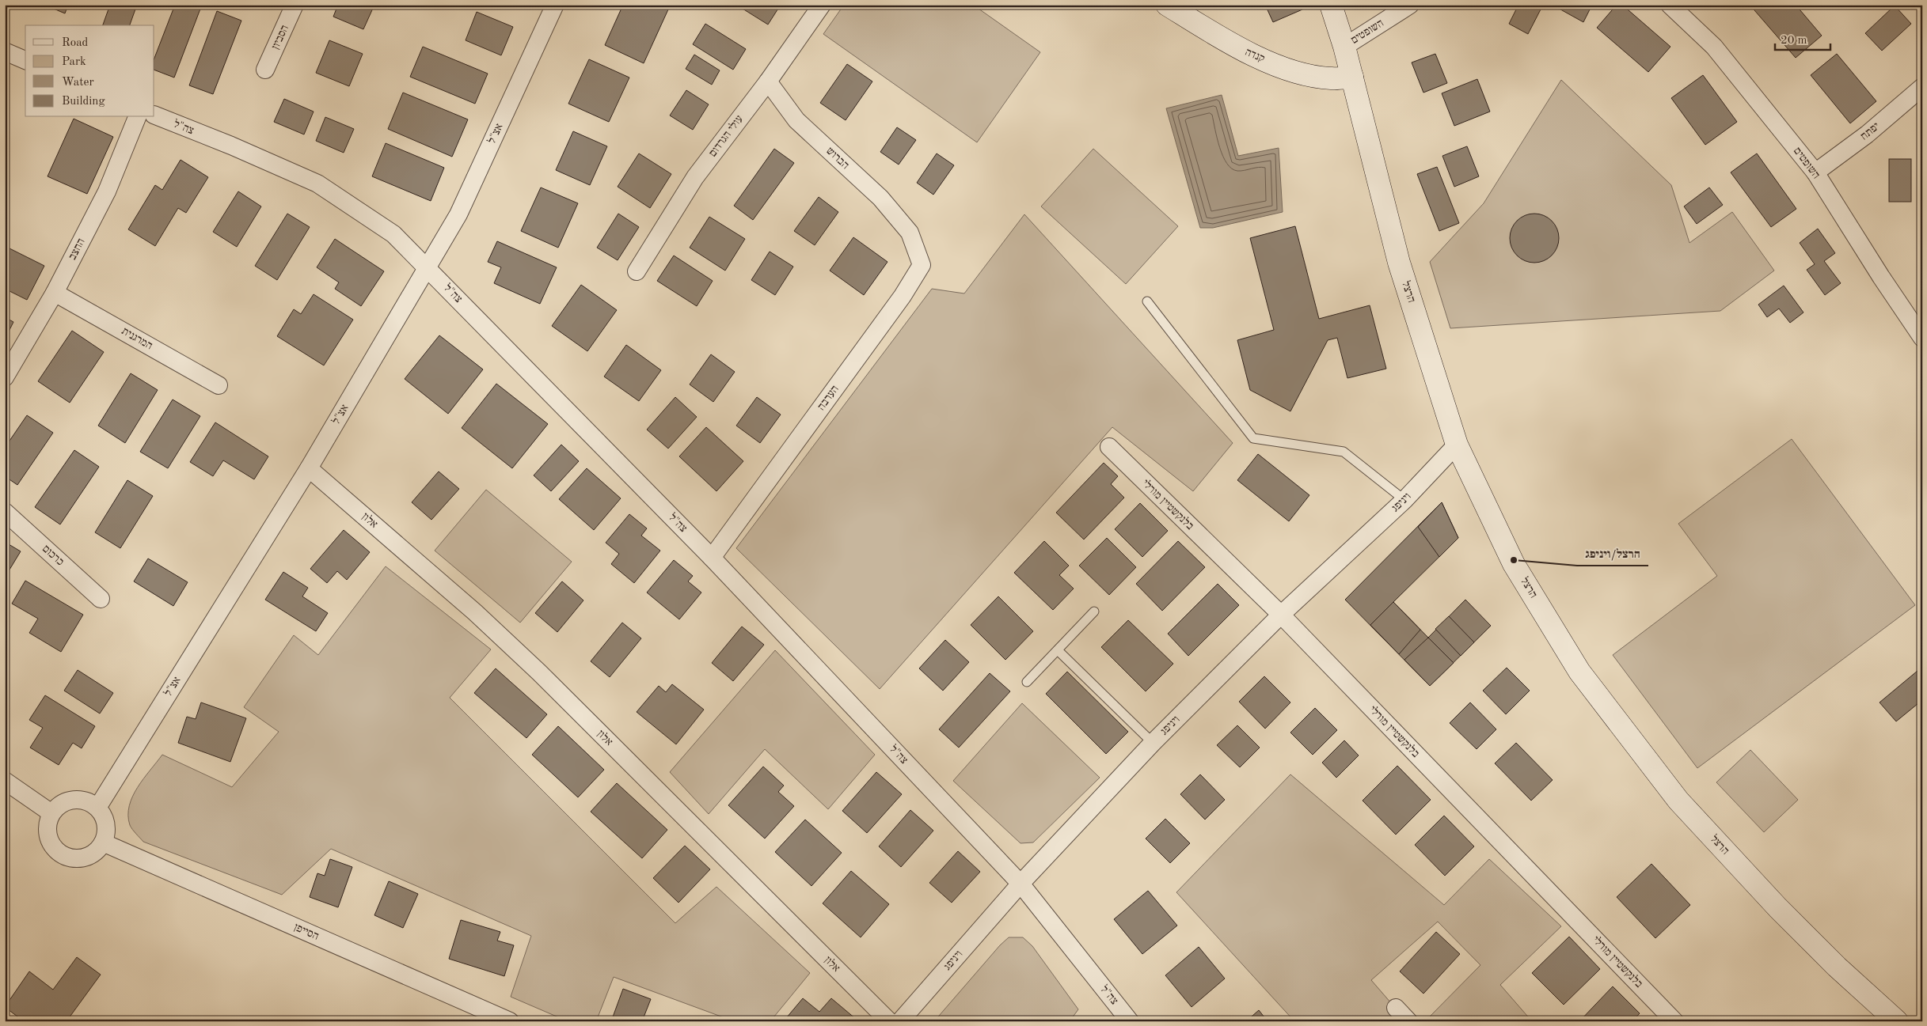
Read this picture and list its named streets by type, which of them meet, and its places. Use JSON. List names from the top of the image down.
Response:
{
  "streets": {
    "street": [
      "השופטים",
      "הסביון",
      "קנדה",
      "צה\"ל",
      "יפתח",
      "אצ\"ל",
      "עולי הגרדום",
      "הברוש",
      "החצב",
      "הרצל",
      "המרגנית",
      "הערבה",
      "ויניפג",
      "בלנקשטיין מורלי",
      "אלון",
      "כרכום",
      "הסייפן"
    ]
  },
  "crossings": [
    ["השופטים", "יפתח"],
    ["השופטים", "הרצל"],
    ["קנדה", "הרצל"],
    ["צה\"ל", "אצ\"ל"],
    ["צה\"ל", "הערבה"],
    ["צה\"ל", "ויניפג"],
    ["אצ\"ל", "אלון"],
    ["אצ\"ל", "הסייפן"],
    ["עולי הגרדום", "הברוש"],
    ["הברוש", "הערבה"],
    ["החצב", "המרגנית"],
    ["הרצל", "ויניפג"],
    ["ויניפג", "בלנקשטיין מורלי"]
  ],
  "places": ["הרצל/ויניפג"],
  "legend": [
    "Road",
    "Park",
    "Water",
    "Building"
  ],
  "scale_bar": "20 m"
}
